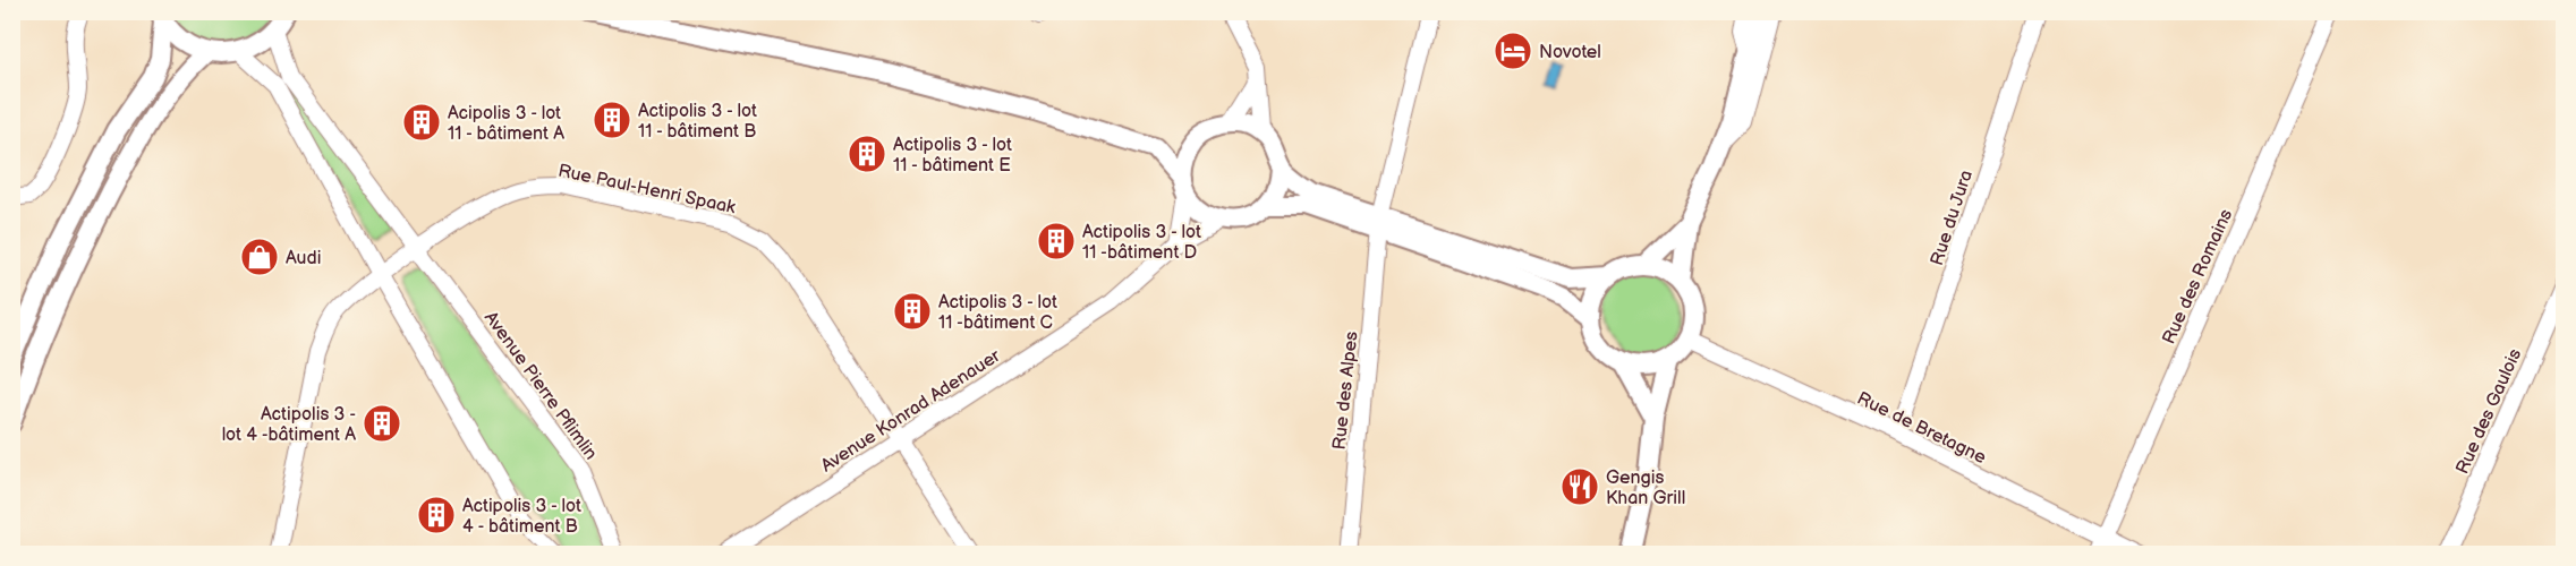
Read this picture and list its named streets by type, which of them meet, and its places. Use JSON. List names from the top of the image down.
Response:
{
  "streets": {
    "street": [
      "Rue Paul-Henri Spaak",
      "Rue du Jura",
      "Rue des Romains",
      "Avenue Pierre Pflimlin",
      "Rue des Alpes",
      "Avenue Konrad Adenauer",
      "Rue des Gaulois",
      "Rue de Bretagne"
    ]
  },
  "crossings": [
    ["Rue Paul-Henri Spaak", "Avenue Pierre Pflimlin"],
    ["Rue Paul-Henri Spaak", "Avenue Konrad Adenauer"],
    ["Rue du Jura", "Rue de Bretagne"],
    ["Rue des Romains", "Rue de Bretagne"]
  ],
  "places": {
    "hotel": ["Novotel"],
    "building": [
      "Actipolis 3 - lot 11 - bâtiment B",
      "Acipolis 3 - lot 11 - bâtiment A",
      "Actipolis 3 - lot 11 - bâtiment E",
      "Actipolis 3 - lot 11 -bâtiment D",
      "Actipolis 3 - lot 11 -bâtiment C",
      "Actipolis 3 - lot 4 -bâtiment A",
      "Actipolis 3 - lot 4 - bâtiment B"
    ],
    "shop": ["Audi"],
    "restaurant": ["Gengis Khan Grill"]
  }
}
